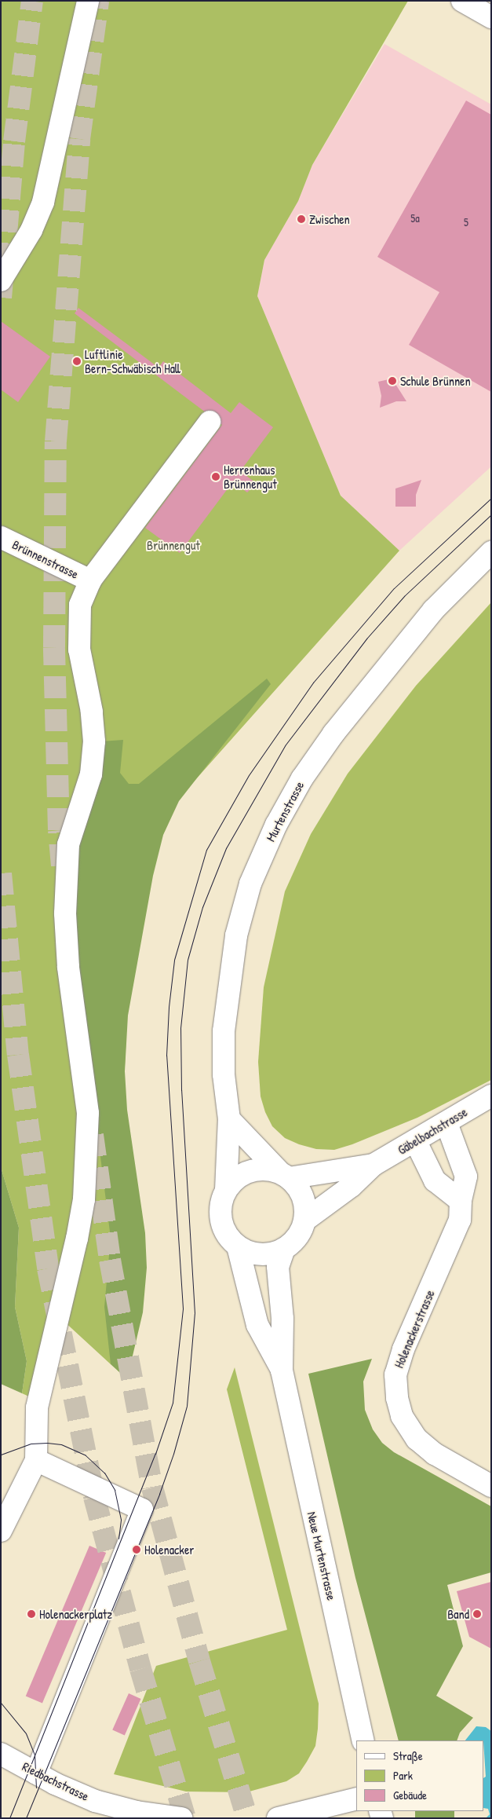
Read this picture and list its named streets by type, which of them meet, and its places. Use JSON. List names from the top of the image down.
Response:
{
  "streets": {
    "main road": [
      "Brünnenstrasse",
      "Murtenstrasse",
      "Gäbelbachstrasse",
      "Holenackerstrasse",
      "Neue Murtenstrasse",
      "Riedbachstrasse"
    ]
  },
  "crossings": [
    ["Murtenstrasse", "Gäbelbachstrasse"],
    ["Murtenstrasse", "Neue Murtenstrasse"],
    ["Gäbelbachstrasse", "Holenackerstrasse"],
    ["Gäbelbachstrasse", "Neue Murtenstrasse"]
  ],
  "parks": ["Brünnengut"],
  "places": [
    "Zwischen",
    "Luftlinie Bern-Schwäbisch Hall",
    "Schule Brünnen",
    "Herrenhaus Brünnengut",
    "Holenacker",
    "Holenackerplatz",
    "Band"
  ],
  "house_numbers": ["5a", "5"],
  "legend": ["Straße", "Park", "Gebäude"]
}
